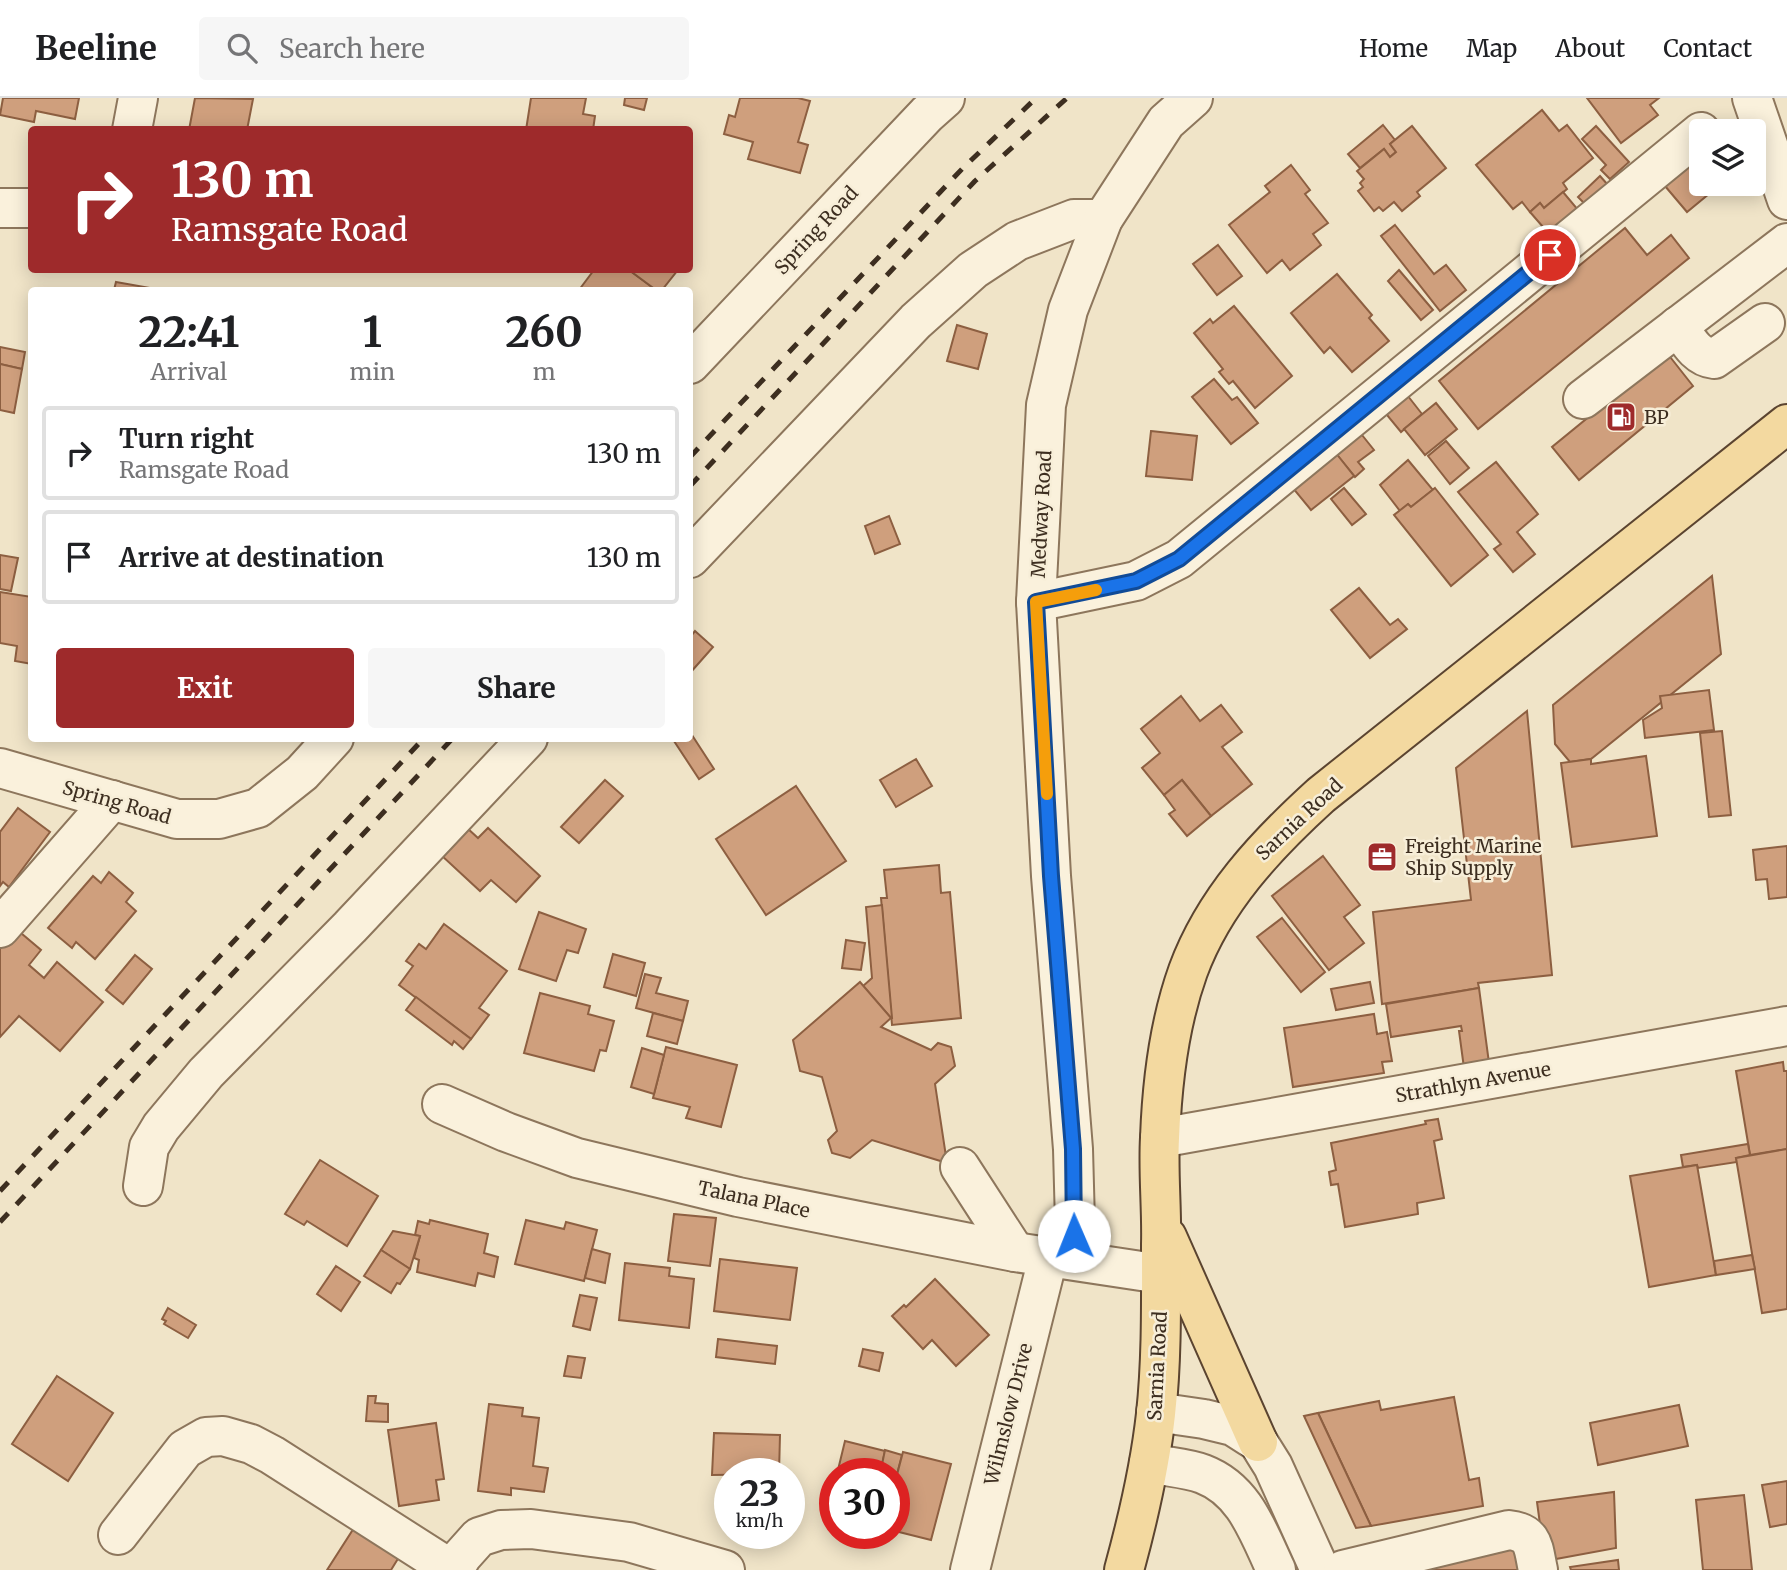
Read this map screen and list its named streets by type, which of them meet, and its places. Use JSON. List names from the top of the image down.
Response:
{
  "streets": {
    "main road": ["Sarnia Road"],
    "street": [
      "Spring Road",
      "Medway Road",
      "Strathlyn Avenue",
      "Talana Place",
      "Wilmslow Drive"
    ]
  },
  "crossings": [
    ["Medway Road", "Talana Place"],
    ["Medway Road", "Wilmslow Drive"],
    ["Sarnia Road", "Strathlyn Avenue"],
    ["Talana Place", "Wilmslow Drive"]
  ],
  "places": {
    "fuel station": ["BP"],
    "office": ["Freight Marine Ship Supply"]
  },
  "page": {
    "header": "Beeline",
    "search": "Search here",
    "nav": [
      "Home",
      "Map",
      "About",
      "Contact"
    ],
    "turn": ["130 m", "Ramsgate Road"],
    "eta": [
      "22:41",
      "Arrival",
      "1",
      "min",
      "260",
      "m"
    ],
    "list": [
      {
        "name": "Turn right",
        "note": "Ramsgate Road",
        "value": "130 m"
      },
      {
        "name": "Arrive at destination",
        "value": "130 m"
      }
    ],
    "buttons": ["Exit", "Share"],
    "speed": "23 km/h",
    "limit": "30"
  }
}
